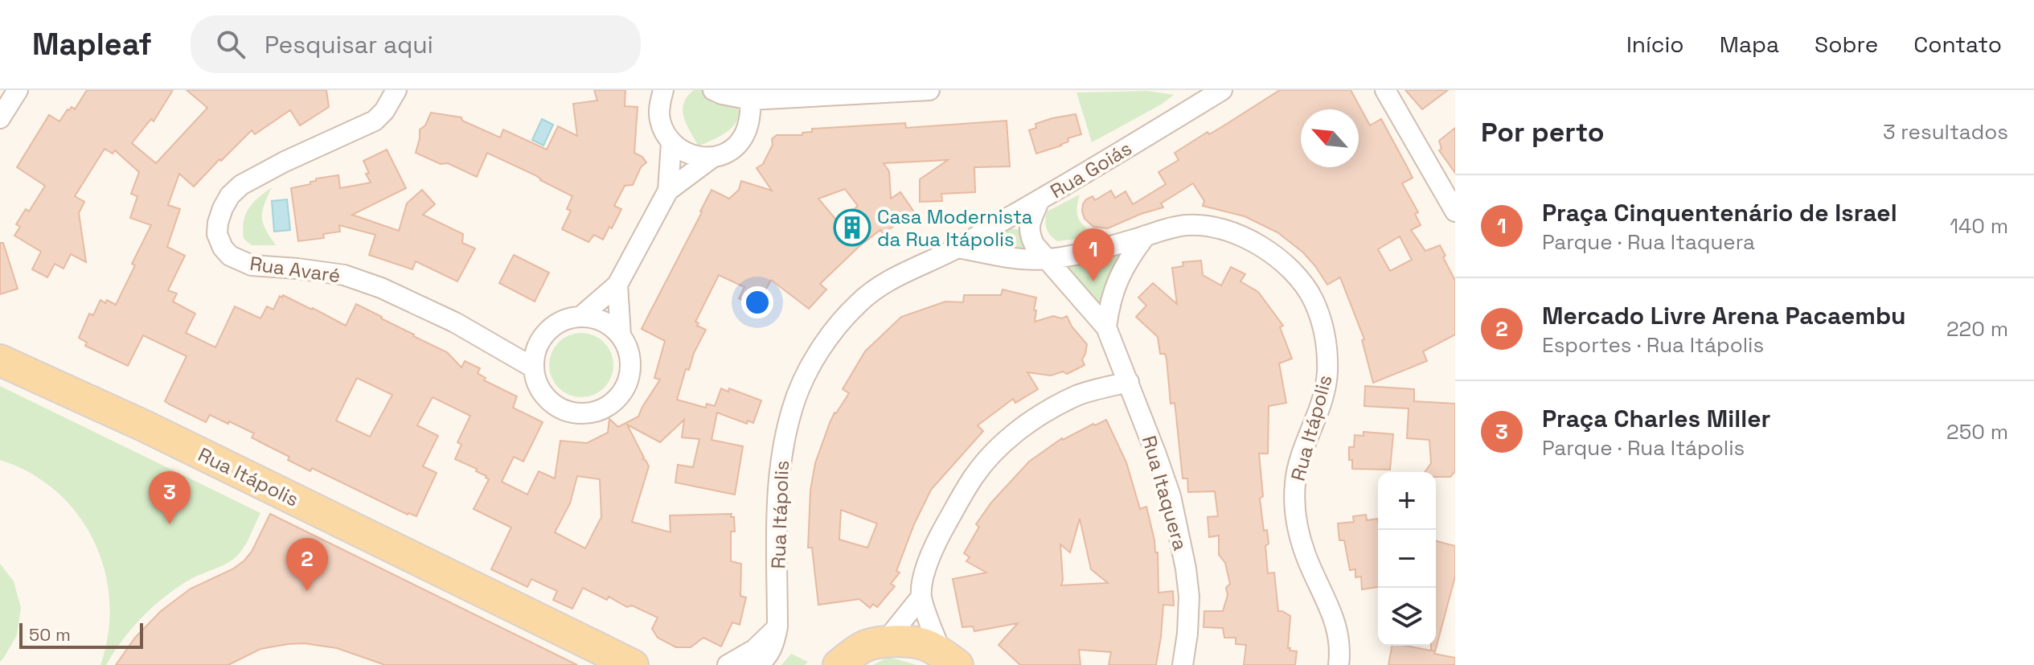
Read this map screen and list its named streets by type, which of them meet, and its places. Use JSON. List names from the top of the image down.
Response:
{
  "streets": {
    "main road": ["Rua Itápolis"],
    "street": ["Rua Goiás", "Rua Avaré", "Rua Itaquera"]
  },
  "crossings": [
    ["Rua Goiás", "Rua Itápolis"],
    ["Rua Goiás", "Rua Itaquera"],
    ["Rua Itápolis", "Rua Itaquera"]
  ],
  "places": {
    "building": ["Casa Modernista da Rua Itápolis"]
  },
  "scale_bar": "50 m",
  "north": "top left",
  "page": {
    "header": "Mapleaf",
    "search": "Pesquisar aqui",
    "nav": [
      "Início",
      "Mapa",
      "Sobre",
      "Contato"
    ],
    "heading": ["Por perto", "3 resultados"],
    "list": [
      {
        "mark": "1",
        "name": "Praça Cinquentenário de Israel",
        "note": "Parque · Rua Itaquera",
        "value": "140 m"
      },
      {
        "mark": "2",
        "name": "Mercado Livre Arena Pacaembu",
        "note": "Esportes · Rua Itápolis",
        "value": "220 m"
      },
      {
        "mark": "3",
        "name": "Praça Charles Miller",
        "note": "Parque · Rua Itápolis",
        "value": "250 m"
      }
    ],
    "pins": ["1", "3", "2"],
    "map_buttons": ["+", "−"],
    "scale": "50 m"
  }
}
